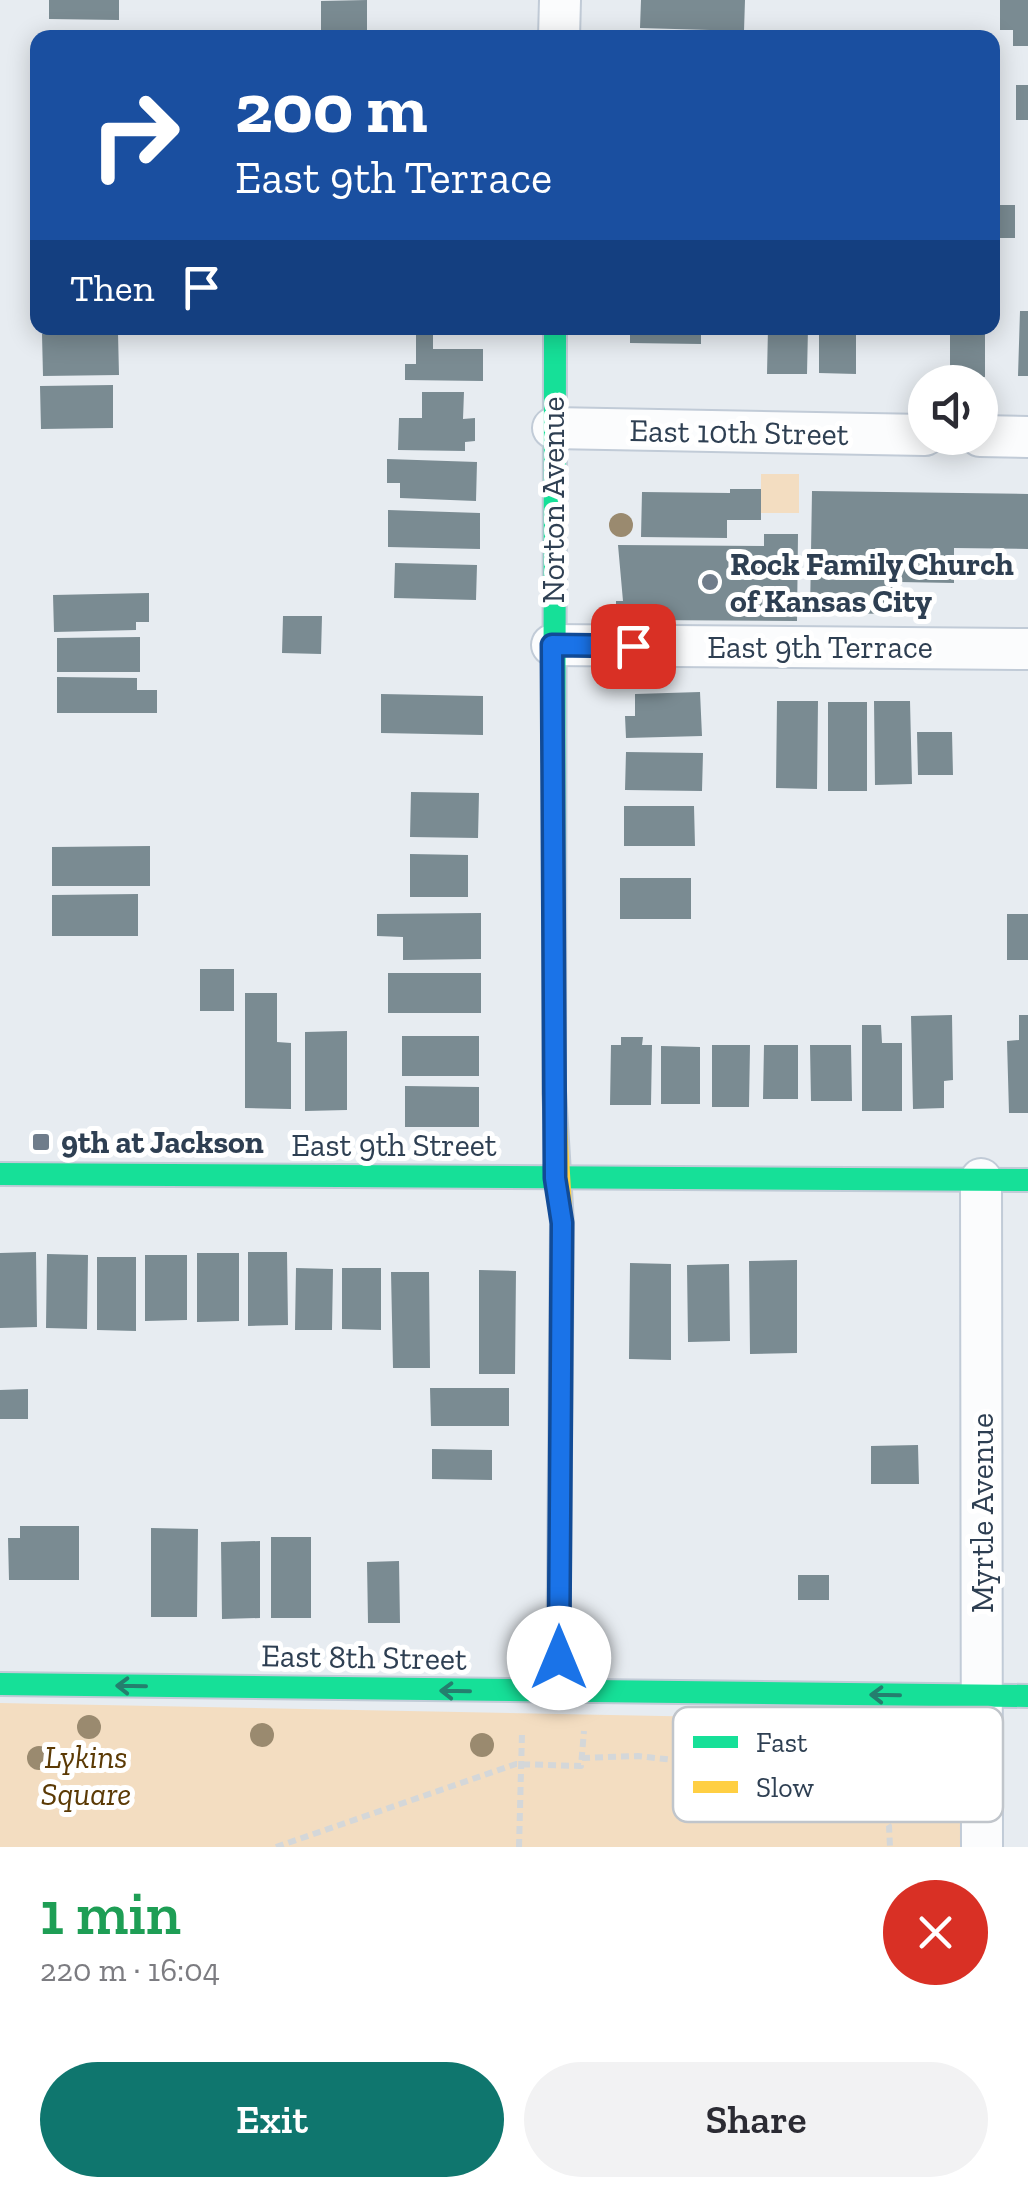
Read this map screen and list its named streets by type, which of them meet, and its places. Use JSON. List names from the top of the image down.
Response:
{
  "streets": {
    "street": [
      "East 10th Street",
      "Norton Avenue",
      "East 9th Terrace",
      "East 9th Street",
      "Myrtle Avenue",
      "East 8th Street"
    ]
  },
  "crossings": [
    ["East 10th Street", "Norton Avenue"],
    ["Norton Avenue", "East 9th Terrace"],
    ["Norton Avenue", "East 9th Street"],
    ["Norton Avenue", "East 8th Street"],
    ["East 9th Street", "Myrtle Avenue"],
    ["Myrtle Avenue", "East 8th Street"]
  ],
  "one_way": ["East 8th Street"],
  "parks": ["Lykins Square"],
  "places": {
    "other": ["Rock Family Church of Kansas City"],
    "transit": ["9th at Jackson"]
  },
  "legend": ["Fast", "Slow"],
  "page": {
    "turn": ["200 m", "East 9th Terrace"],
    "then": "Then",
    "heading": ["1 min", "220 m · 16:04"],
    "buttons": ["Exit", "Share"]
  }
}
